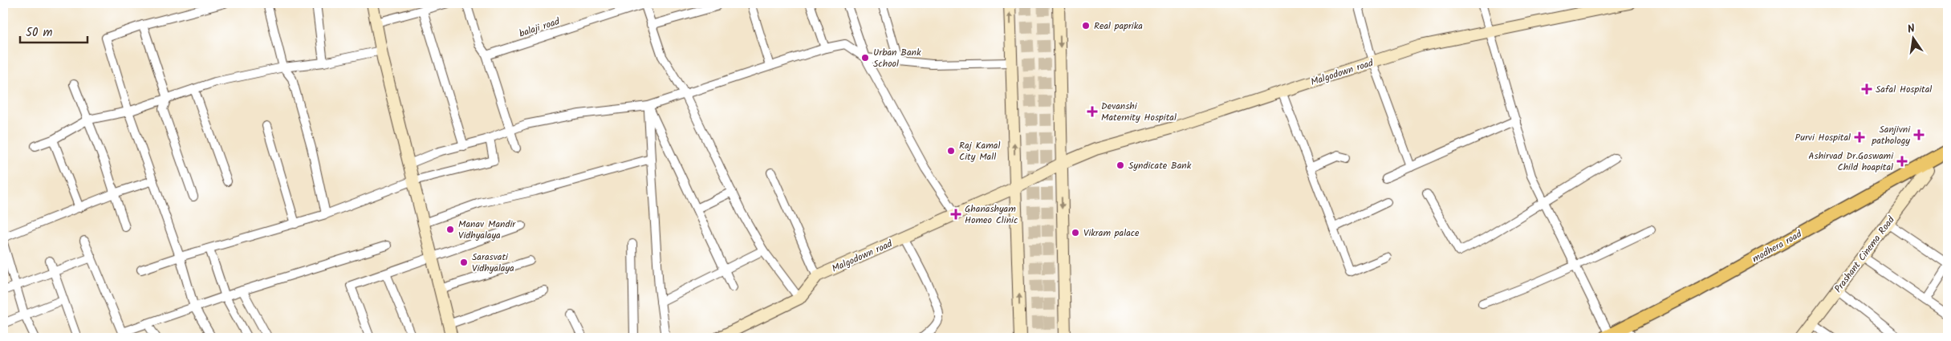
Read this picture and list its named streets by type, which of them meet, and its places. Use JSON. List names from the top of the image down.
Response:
{
  "streets": {
    "main road": ["modhera road"],
    "street": ["balaji road", "Malgodown road", "Prashant Cinema Road"]
  },
  "places": {
    "other": [
      "Real paprika",
      "Urban Bank School",
      "Raj Kamal City Mall",
      "Syndicate Bank",
      "Manav Mandir Vidhyalaya",
      "Vikram palace",
      "Sarasvati Vidhyalaya"
    ],
    "health": [
      "Safal Hospital",
      "Devanshi Maternity Hospital",
      "Sanjivni pathology",
      "Purvi Hospital",
      "Ashirvad Dr.Goswami Child hoapital",
      "Ghanashyam Homeo Clinic"
    ]
  },
  "scale_bar": "50 m",
  "north": "top"
}
